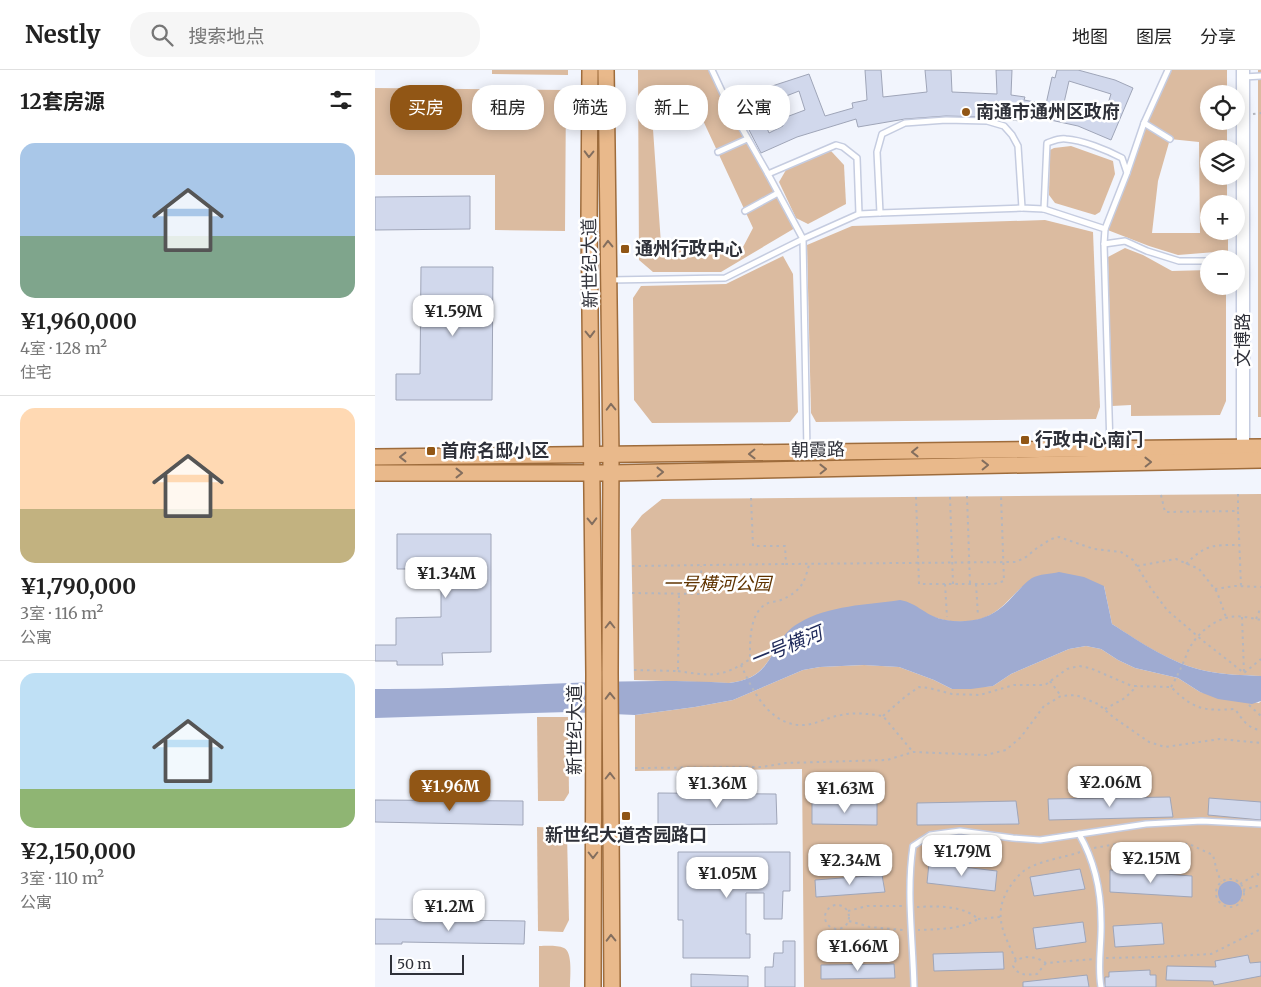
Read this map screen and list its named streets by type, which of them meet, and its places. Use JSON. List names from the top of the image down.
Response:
{
  "streets": {
    "main road": ["新世纪大道", "朝霞路"],
    "street": ["文博路"]
  },
  "crossings": [
    ["新世纪大道", "朝霞路"],
    ["文博路", "朝霞路"]
  ],
  "water": ["一号横河"],
  "parks": ["一号横河公园"],
  "places": {
    "other": ["南通市通州区政府"],
    "transit": [
      "通州行政中心",
      "行政中心南门",
      "首府名邸小区",
      "新世纪大道杏园路口"
    ]
  },
  "scale_bar": "50 m",
  "page": {
    "header": "Nestly",
    "search": "搜索地点",
    "nav": ["地图", "图层", "分享"],
    "heading": "12套房源",
    "map_buttons": ["+", "−"],
    "chip": [
      "买房",
      "租房",
      "筛选",
      "新上",
      "公寓"
    ],
    "list": [
      {
        "name": "¥1,960,000",
        "note": "4室 · 128 m² · 住宅"
      },
      {
        "name": "¥1,790,000",
        "note": "3室 · 116 m² · 公寓"
      },
      {
        "name": "¥2,150,000",
        "note": "3室 · 110 m² · 公寓"
      }
    ],
    "price": [
      "¥1.59M",
      "¥1.34M",
      "¥2.06M",
      "¥1.36M",
      "¥1.96M",
      "¥1.63M",
      "¥1.79M",
      "¥2.15M",
      "¥2.34M",
      "¥1.05M",
      "¥1.2M",
      "¥1.66M"
    ],
    "scale": "50 m"
  }
}
